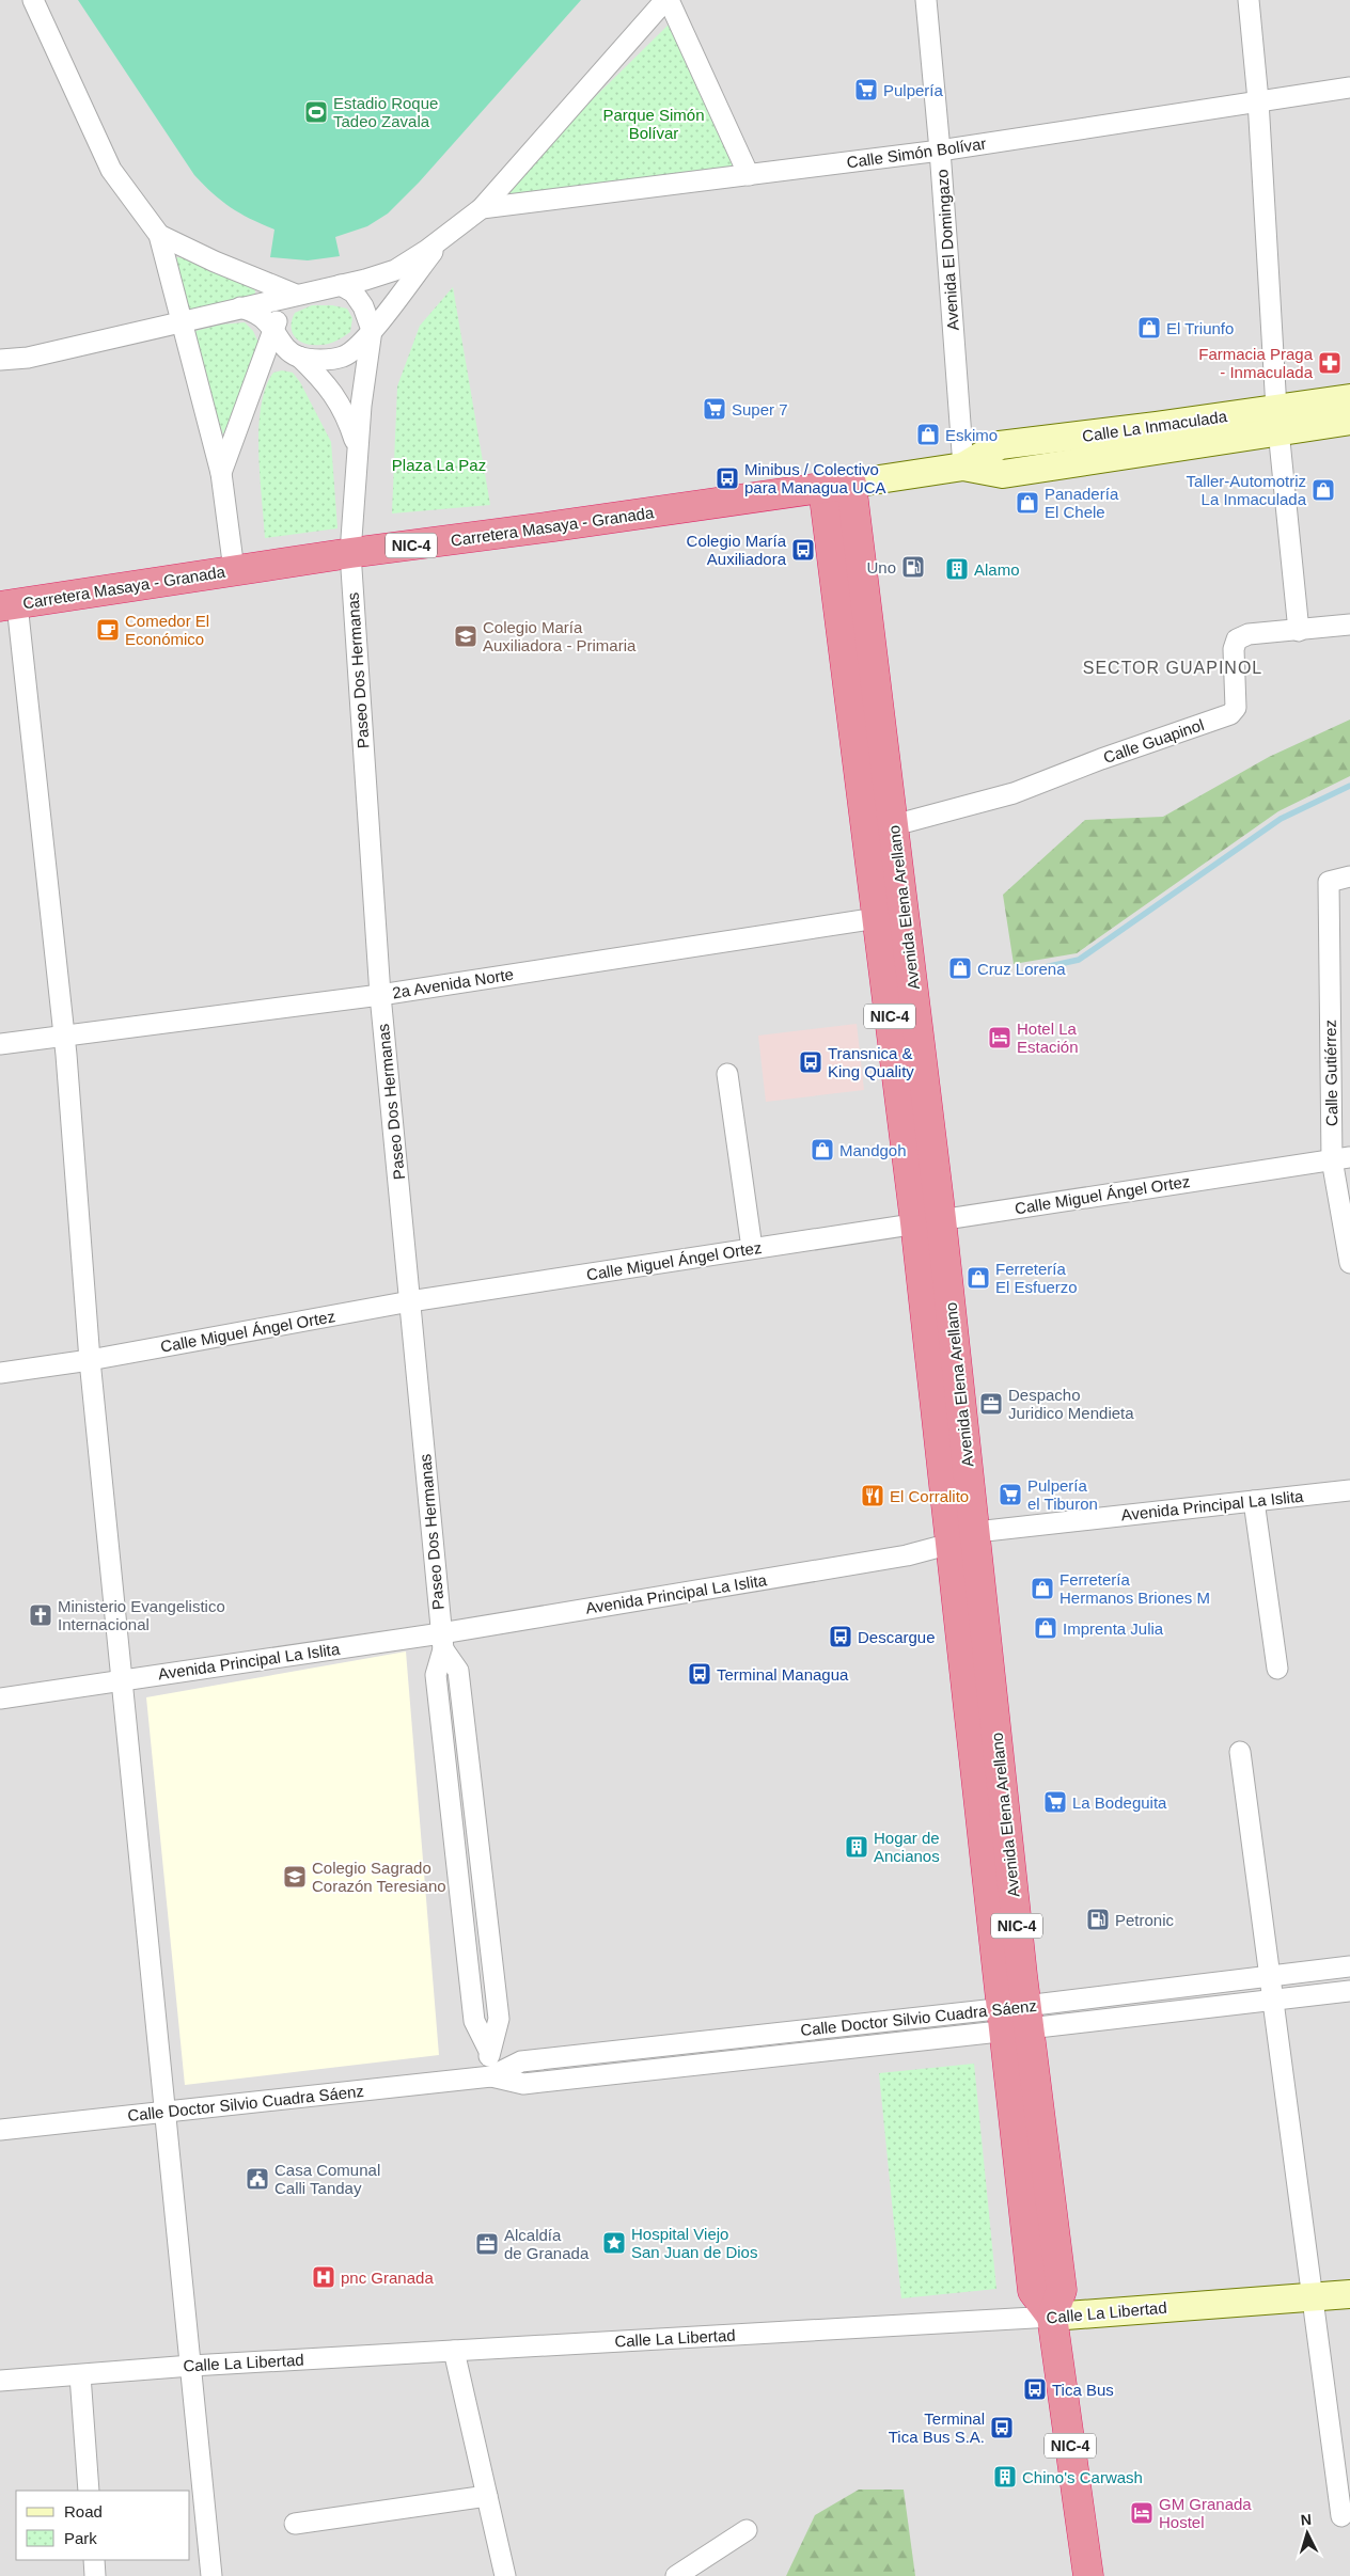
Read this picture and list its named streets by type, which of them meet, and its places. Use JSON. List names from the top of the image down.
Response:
{
  "streets": {
    "highway": ["Carretera Masaya - Granada", "NIC-4", "Avenida Elena Arellano"],
    "main road": ["Calle La Inmaculada", "Calle La Libertad"],
    "street": [
      "Calle Simón Bolívar",
      "Avenida El Domingazo",
      "Paseo Dos Hermanas",
      "Calle Guapinol",
      "2a Avenida Norte",
      "Calle Gutiérrez",
      "Calle Miguel Ángel Ortez",
      "Avenida Principal La Islita",
      "Calle Doctor Silvio Cuadra Sáenz"
    ]
  },
  "crossings": [
    ["Calle Simón Bolívar", "Avenida El Domingazo"],
    ["Avenida El Domingazo", "Calle La Inmaculada"],
    ["Calle La Inmaculada", "Carretera Masaya - Granada"],
    ["Calle La Inmaculada", "Avenida Elena Arellano"],
    ["Carretera Masaya - Granada", "Paseo Dos Hermanas"],
    ["Carretera Masaya - Granada", "Avenida Elena Arellano"],
    ["Paseo Dos Hermanas", "2a Avenida Norte"],
    ["Paseo Dos Hermanas", "Calle Miguel Ángel Ortez"],
    ["Paseo Dos Hermanas", "Avenida Principal La Islita"],
    ["Paseo Dos Hermanas", "Calle Doctor Silvio Cuadra Sáenz"],
    ["Calle Guapinol", "Avenida Elena Arellano"],
    ["Avenida Elena Arellano", "2a Avenida Norte"],
    ["Avenida Elena Arellano", "Calle Miguel Ángel Ortez"],
    ["Avenida Elena Arellano", "Avenida Principal La Islita"],
    ["Avenida Elena Arellano", "Calle Doctor Silvio Cuadra Sáenz"],
    ["Avenida Elena Arellano", "Calle La Libertad"],
    ["Calle Gutiérrez", "Calle Miguel Ángel Ortez"]
  ],
  "districts": ["SECTOR GUAPINOL"],
  "parks": ["Parque Simón Bolívar", "Plaza La Paz"],
  "places": {
    "supermarket": [
      "Pulpería",
      "Super 7",
      "Pulpería el Tiburon",
      "La Bodeguita"
    ],
    "sports": ["Estadio Roque Tadeo Zavala"],
    "shop": [
      "El Triunfo",
      "Eskimo",
      "Taller-Automotriz La Inmaculada",
      "Panadería El Chele",
      "Cruz Lorena",
      "Mandgoh",
      "Ferretería El Esfuerzo",
      "Ferretería Hermanos Briones M",
      "Imprenta Julia"
    ],
    "pharmacy": ["Farmacia Praga - Inmaculada"],
    "bus stop": [
      "Minibus / Colectivo para Managua UCA",
      "Colegio María Auxiliadora",
      "Transnica & King Quality",
      "Descargue",
      "Terminal Managua",
      "Tica Bus",
      "Terminal Tica Bus S.A."
    ],
    "fuel station": ["Uno", "Petronic"],
    "building": ["Alamo", "Hogar de Ancianos", "Chino's Carwash"],
    "cafe": ["Comedor El Económico"],
    "school or university": ["Colegio María Auxiliadora - Primaria", "Colegio Sagrado Corazón Teresiano"],
    "hotel": ["Hotel La Estación", "GM Granada Hostel"],
    "office": ["Despacho Juridico Mendieta", "Alcaldía de Granada"],
    "restaurant": ["El Corralito"],
    "church": ["Ministerio Evangelistico Internacional"],
    "public building": ["Casa Comunal Calli Tanday"],
    "place": ["Hospital Viejo San Juan de Dios"],
    "hospital": ["pnc Granada"]
  },
  "legend": ["Road", "Park"],
  "north": "top"
}
